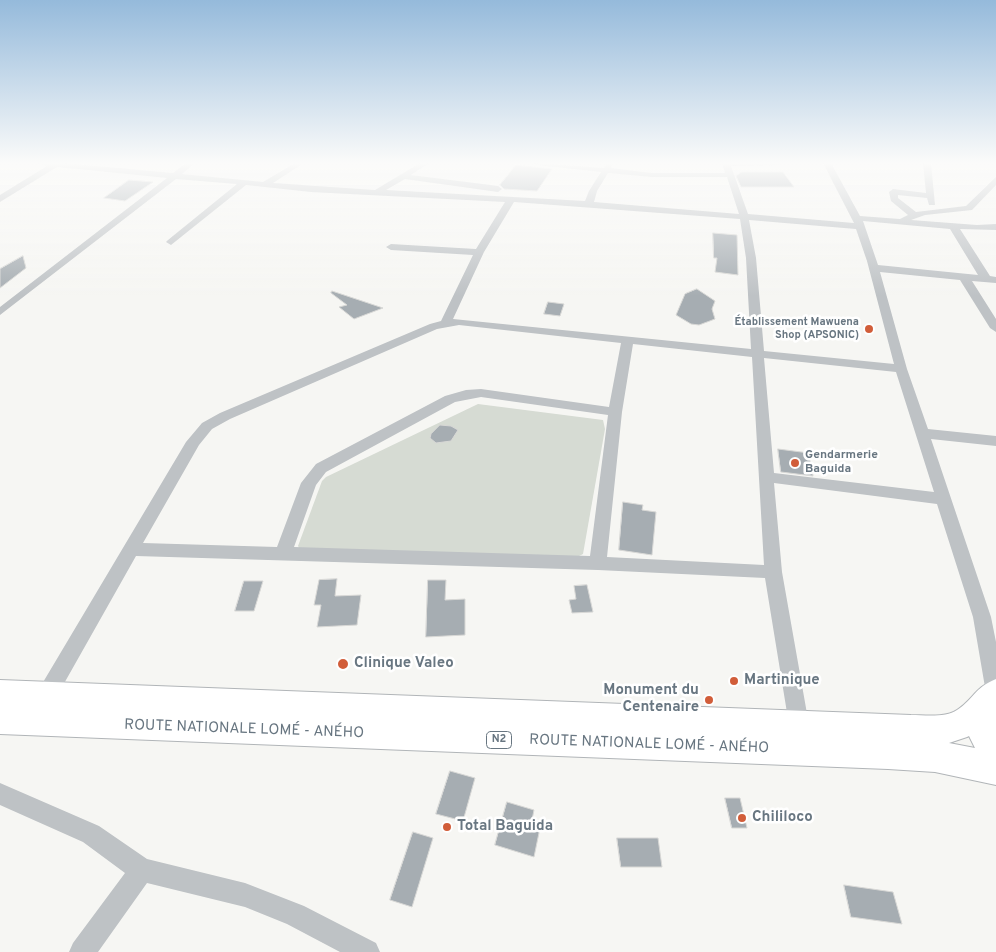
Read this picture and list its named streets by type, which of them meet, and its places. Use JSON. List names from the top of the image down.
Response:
{
  "streets": {
    "highway": ["ROUTE NATIONALE LOMÉ - ANÉHO", "N2"]
  },
  "places": [
    "Établissement Mawuena Shop (APSONIC)",
    "Gendarmerie Baguida",
    "Clinique Valeo",
    "Martinique",
    "Monument du Centenaire",
    "Chililoco",
    "Total Baguida"
  ]
}
